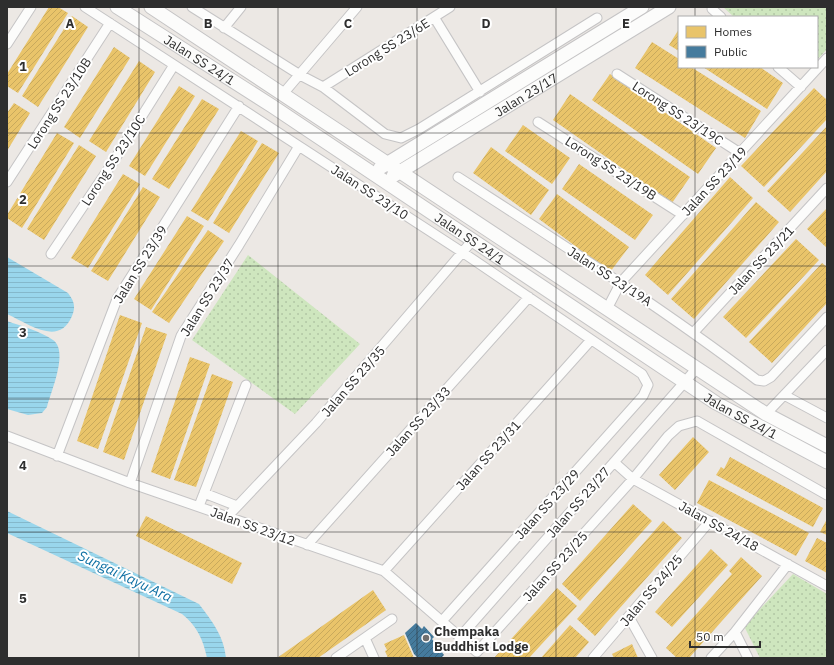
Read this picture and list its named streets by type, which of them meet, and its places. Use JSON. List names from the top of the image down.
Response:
{
  "streets": {
    "main road": ["Jalan SS 24/1", "Jalan 23/17"],
    "street": [
      "Lorong SS 23/6E",
      "Lorong SS 23/10B",
      "Lorong SS 23/19C",
      "Lorong SS 23/10C",
      "Lorong SS 23/19B",
      "Jalan SS 23/19",
      "Jalan SS 23/10",
      "Jalan SS 23/21",
      "Jalan SS 23/39",
      "Jalan SS 23/19A",
      "Jalan SS 23/37",
      "Jalan SS 23/35",
      "Jalan SS 23/33",
      "Jalan SS 23/31",
      "Jalan SS 23/27",
      "Jalan SS 23/29",
      "Jalan SS 23/12",
      "Jalan SS 24/18",
      "Jalan SS 23/25",
      "Jalan SS 24/25"
    ]
  },
  "crossings": [
    ["Jalan SS 24/1", "Jalan 23/17"],
    ["Jalan SS 24/1", "Jalan SS 23/19"],
    ["Jalan SS 24/1", "Jalan SS 23/35"],
    ["Jalan SS 24/1", "Jalan SS 23/27"],
    ["Jalan SS 24/1", "Jalan SS 24/18"],
    ["Jalan SS 24/1", "Jalan SS 23/25"],
    ["Lorong SS 23/10B", "Jalan SS 23/10"],
    ["Lorong SS 23/19C", "Jalan SS 23/19"],
    ["Lorong SS 23/10C", "Jalan SS 23/10"],
    ["Lorong SS 23/19B", "Jalan SS 23/19"],
    ["Jalan SS 23/19", "Jalan SS 23/19A"],
    ["Jalan SS 23/10", "Jalan SS 23/39"],
    ["Jalan SS 23/10", "Jalan SS 23/37"],
    ["Jalan SS 23/10", "Jalan SS 23/35"],
    ["Jalan SS 23/10", "Jalan SS 23/33"],
    ["Jalan SS 23/10", "Jalan SS 23/31"],
    ["Jalan SS 23/10", "Jalan SS 23/29"],
    ["Jalan SS 23/21", "Jalan SS 23/19A"],
    ["Jalan SS 23/39", "Jalan SS 23/12"],
    ["Jalan SS 23/37", "Jalan SS 23/12"],
    ["Jalan SS 23/35", "Jalan SS 23/12"],
    ["Jalan SS 23/33", "Jalan SS 23/12"],
    ["Jalan SS 23/31", "Jalan SS 23/12"],
    ["Jalan SS 23/27", "Jalan SS 23/12"],
    ["Jalan SS 23/27", "Jalan SS 24/18"],
    ["Jalan SS 23/29", "Jalan SS 23/12"],
    ["Jalan SS 23/12", "Jalan SS 23/25"],
    ["Jalan SS 24/18", "Jalan SS 23/25"],
    ["Jalan SS 24/18", "Jalan SS 24/25"]
  ],
  "water": ["Sungai Kayu Ara"],
  "places": ["Chempaka Buddhist Lodge"],
  "legend": ["Homes", "Public"],
  "scale_bar": "50 m",
  "grid": {
    "columns": [
      "A",
      "B",
      "C",
      "D",
      "E"
    ],
    "rows": [
      "1",
      "2",
      "3",
      "4",
      "5"
    ]
  }
}
